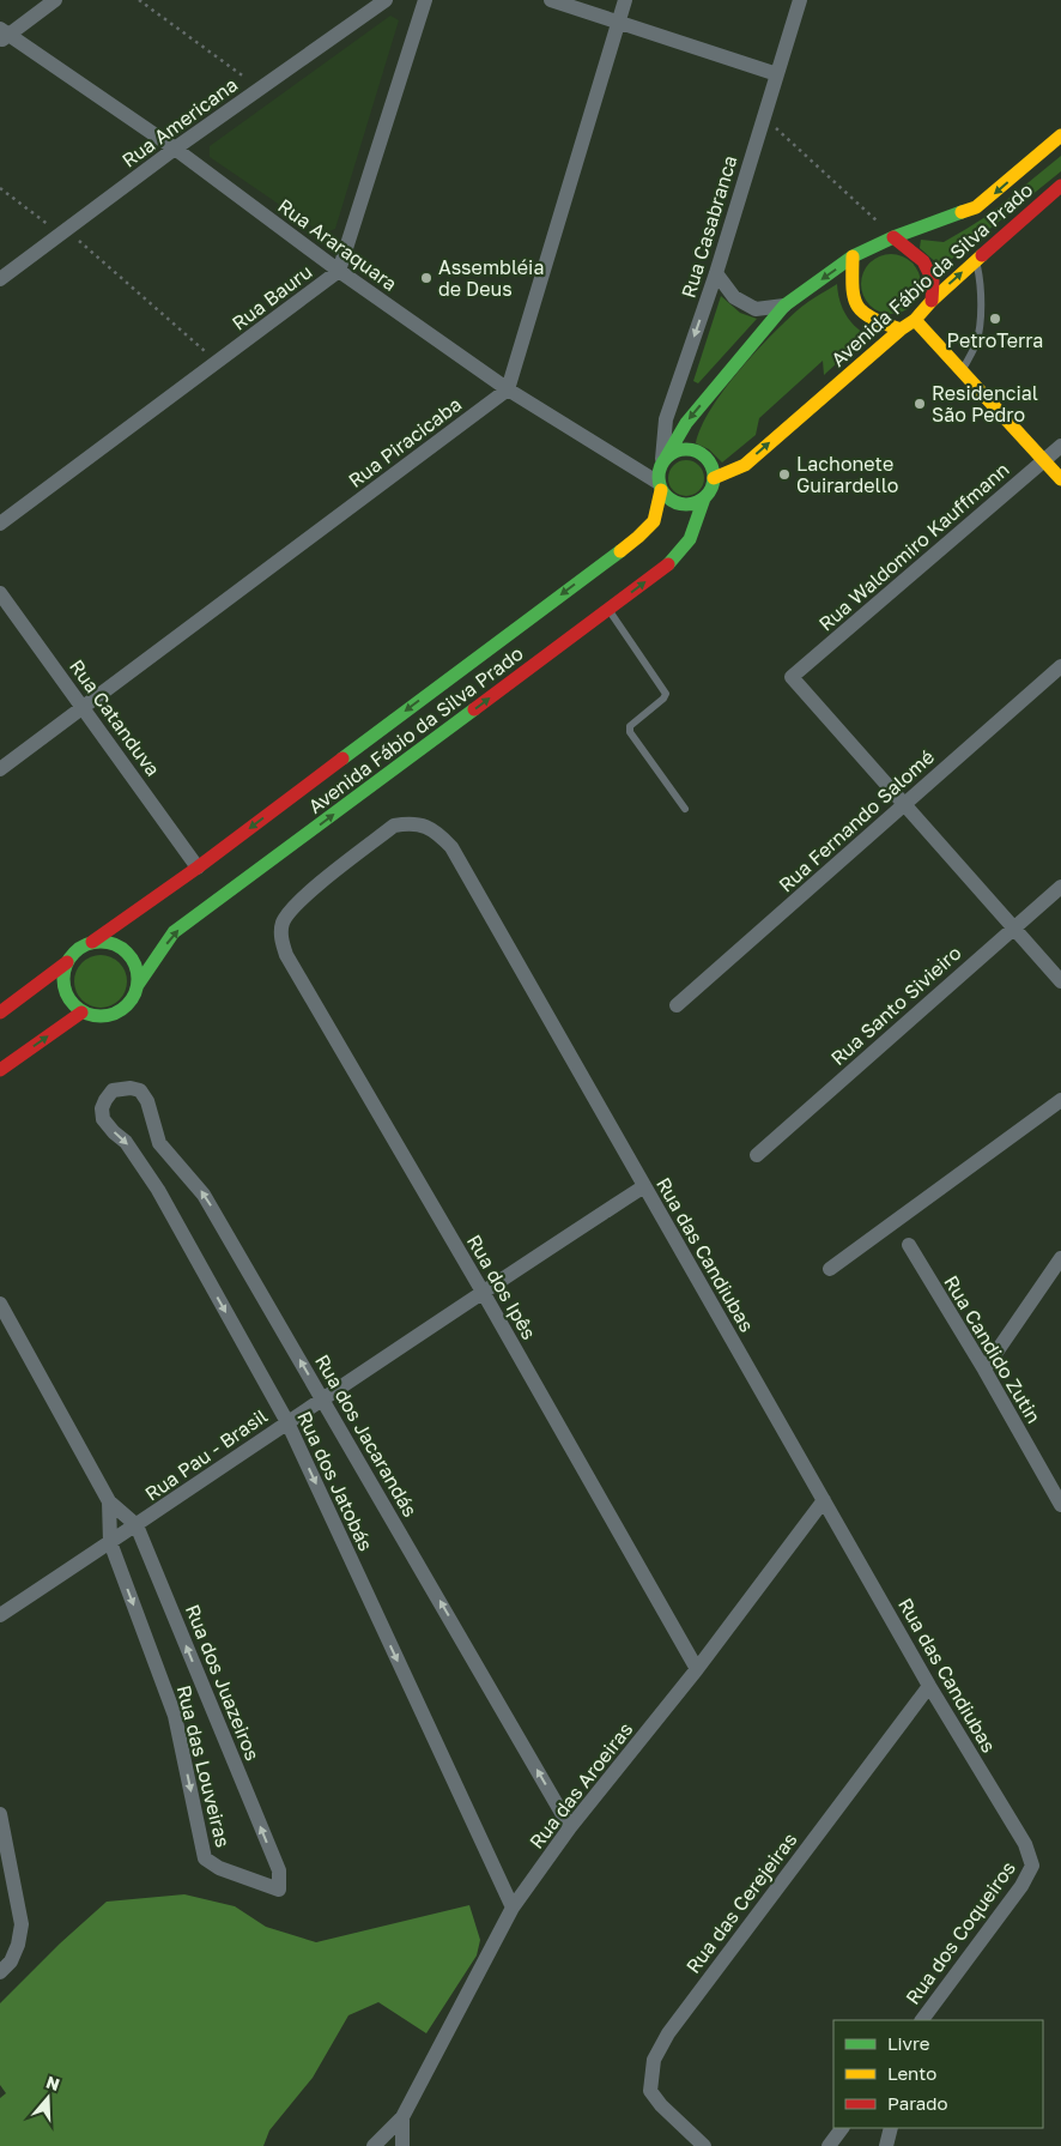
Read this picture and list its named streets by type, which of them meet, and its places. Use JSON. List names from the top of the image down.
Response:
{
  "streets": {
    "main road": ["Avenida Fábio da Silva Prado"],
    "street": [
      "Rua Americana",
      "Rua Casabranca",
      "Rua Araraquara",
      "Rua Bauru",
      "Rua Piracicaba",
      "Rua Waldomiro Kauffmann",
      "Rua Catanduva",
      "Rua Fernando Salomé",
      "Rua Santo Sivieiro",
      "Rua das Candiubas",
      "Rua dos Ipês",
      "Rua Candido Zutin",
      "Rua dos Jacarandás",
      "Rua Pau - Brasil",
      "Rua dos Jatobás",
      "Rua dos Juazeiros",
      "Rua das Louveiras",
      "Rua das Aroeiras",
      "Rua das Cerejeiras",
      "Rua dos Coqueiros"
    ]
  },
  "crossings": [
    ["Rua Americana", "Rua Araraquara"],
    ["Rua Casabranca", "Rua Araraquara"],
    ["Rua Casabranca", "Avenida Fábio da Silva Prado"],
    ["Rua Araraquara", "Avenida Fábio da Silva Prado"],
    ["Rua Araraquara", "Rua Bauru"],
    ["Rua Araraquara", "Rua Piracicaba"],
    ["Avenida Fábio da Silva Prado", "Rua Catanduva"],
    ["Rua Piracicaba", "Rua Catanduva"],
    ["Rua Waldomiro Kauffmann", "Rua Fernando Salomé"],
    ["Rua das Candiubas", "Rua dos Ipês"],
    ["Rua das Candiubas", "Rua Pau - Brasil"],
    ["Rua das Candiubas", "Rua das Aroeiras"],
    ["Rua das Candiubas", "Rua das Cerejeiras"],
    ["Rua das Candiubas", "Rua dos Coqueiros"],
    ["Rua dos Ipês", "Rua Pau - Brasil"],
    ["Rua dos Ipês", "Rua das Aroeiras"],
    ["Rua dos Jacarandás", "Rua Pau - Brasil"],
    ["Rua dos Jacarandás", "Rua dos Jatobás"],
    ["Rua dos Jacarandás", "Rua das Aroeiras"],
    ["Rua Pau - Brasil", "Rua dos Jatobás"],
    ["Rua Pau - Brasil", "Rua dos Juazeiros"],
    ["Rua Pau - Brasil", "Rua das Louveiras"],
    ["Rua dos Jatobás", "Rua das Aroeiras"],
    ["Rua dos Juazeiros", "Rua das Louveiras"]
  ],
  "one_way": [
    "Rua Casabranca",
    "Rua dos Jacarandás",
    "Rua dos Jatobás",
    "Rua dos Juazeiros",
    "Rua das Louveiras"
  ],
  "places": [
    "Assembléia de Deus",
    "PetroTerra",
    "Residencial São Pedro",
    "Lachonete Guirardello"
  ],
  "legend": ["Livre", "Lento", "Parado"],
  "north": "top"
}
